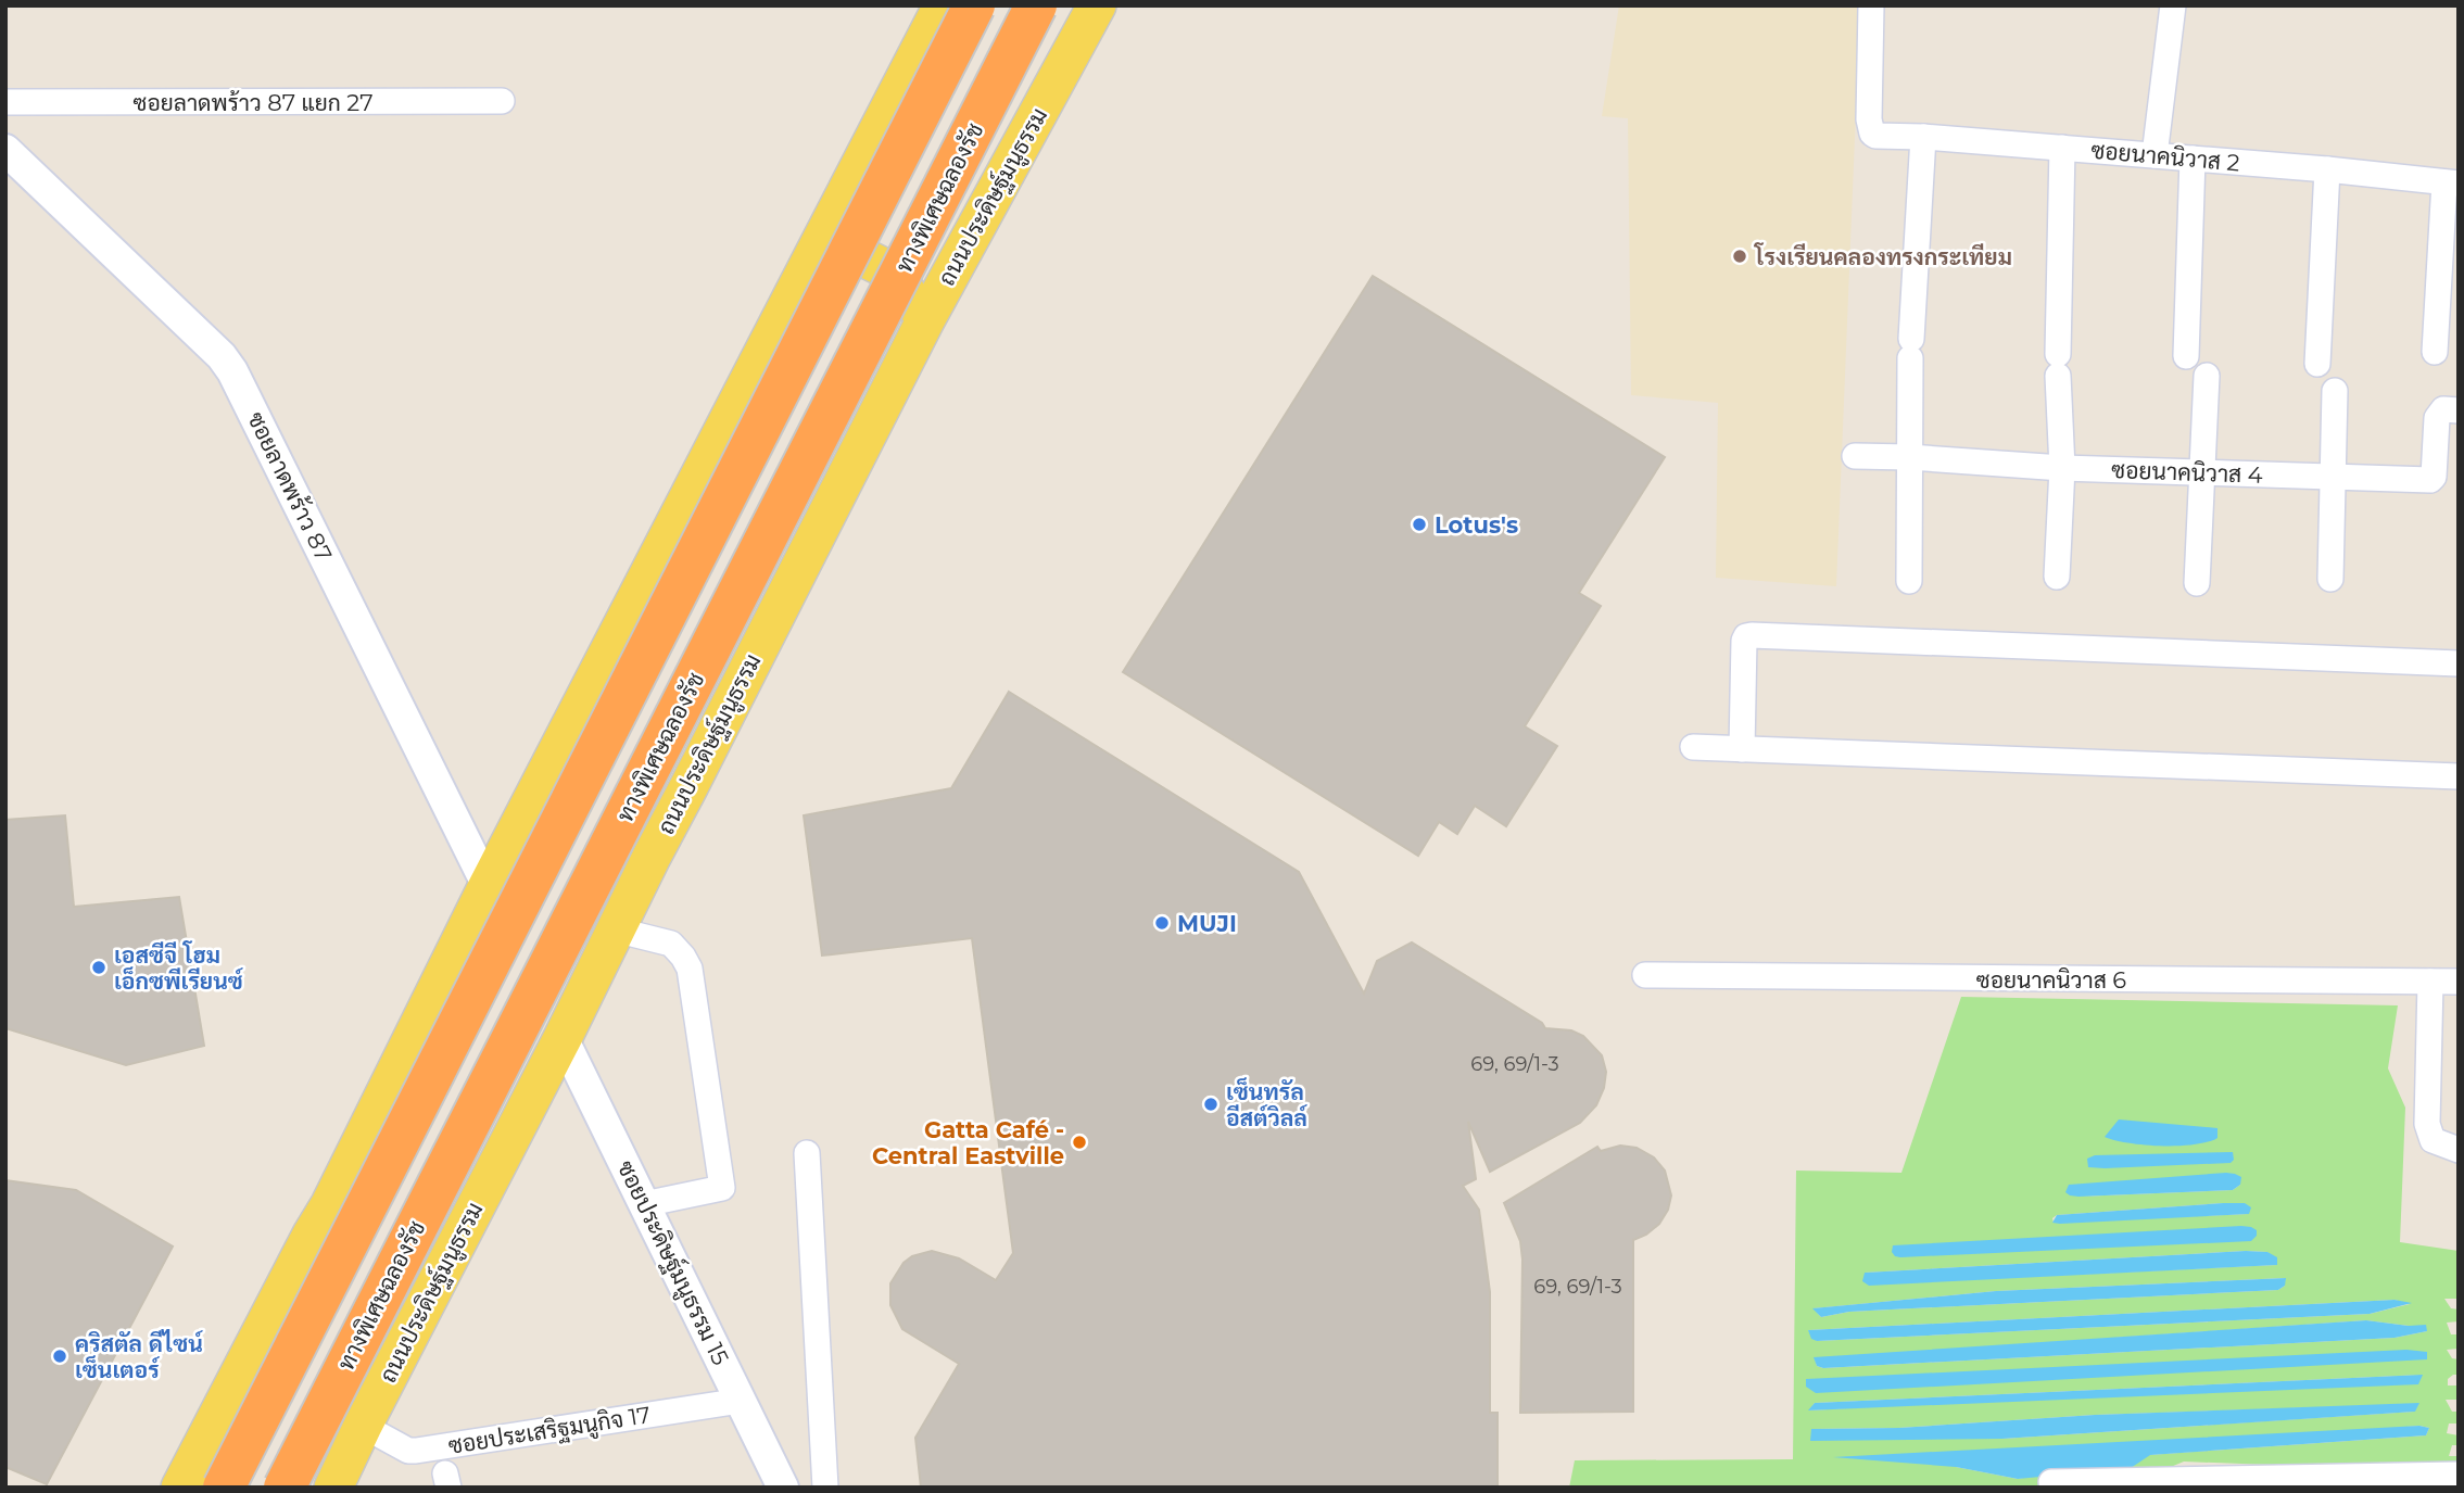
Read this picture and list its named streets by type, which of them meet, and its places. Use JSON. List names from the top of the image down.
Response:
{
  "streets": {
    "highway": ["ทางพิเศษฉลองรัช"],
    "main road": ["ถนนประดิษฐ์มนูธรรม"],
    "street": [
      "ซอยลาดพร้าว 87 แยก 27",
      "ซอยนาคนิวาส 2",
      "ซอยนาคนิวาส 4",
      "ซอยลาดพร้าว 87",
      "ซอยนาคนิวาส 6",
      "ซอยประดิษฐ์มนูธรรม 15",
      "ซอยประเสริฐมนูกิจ 17"
    ]
  },
  "crossings": [
    ["ถนนประดิษฐ์มนูธรรม", "ซอยประดิษฐ์มนูธรรม 15"],
    ["ถนนประดิษฐ์มนูธรรม", "ซอยประเสริฐมนูกิจ 17"],
    ["ซอยประดิษฐ์มนูธรรม 15", "ซอยประเสริฐมนูกิจ 17"]
  ],
  "places": [
    "โรงเรียนคลองทรงกระเทียม",
    "Lotus's",
    "MUJI",
    "เอสซีจี โฮม เอ็กซพีเรียนซ์",
    "เซ็นทรัล อีสต์วิลล์",
    "Gatta Café - Central Eastville",
    "คริสตัล ดีไซน์ เซ็นเตอร์"
  ],
  "house_numbers": ["69, 69/1-3", "69, 69/1-3"]
}
